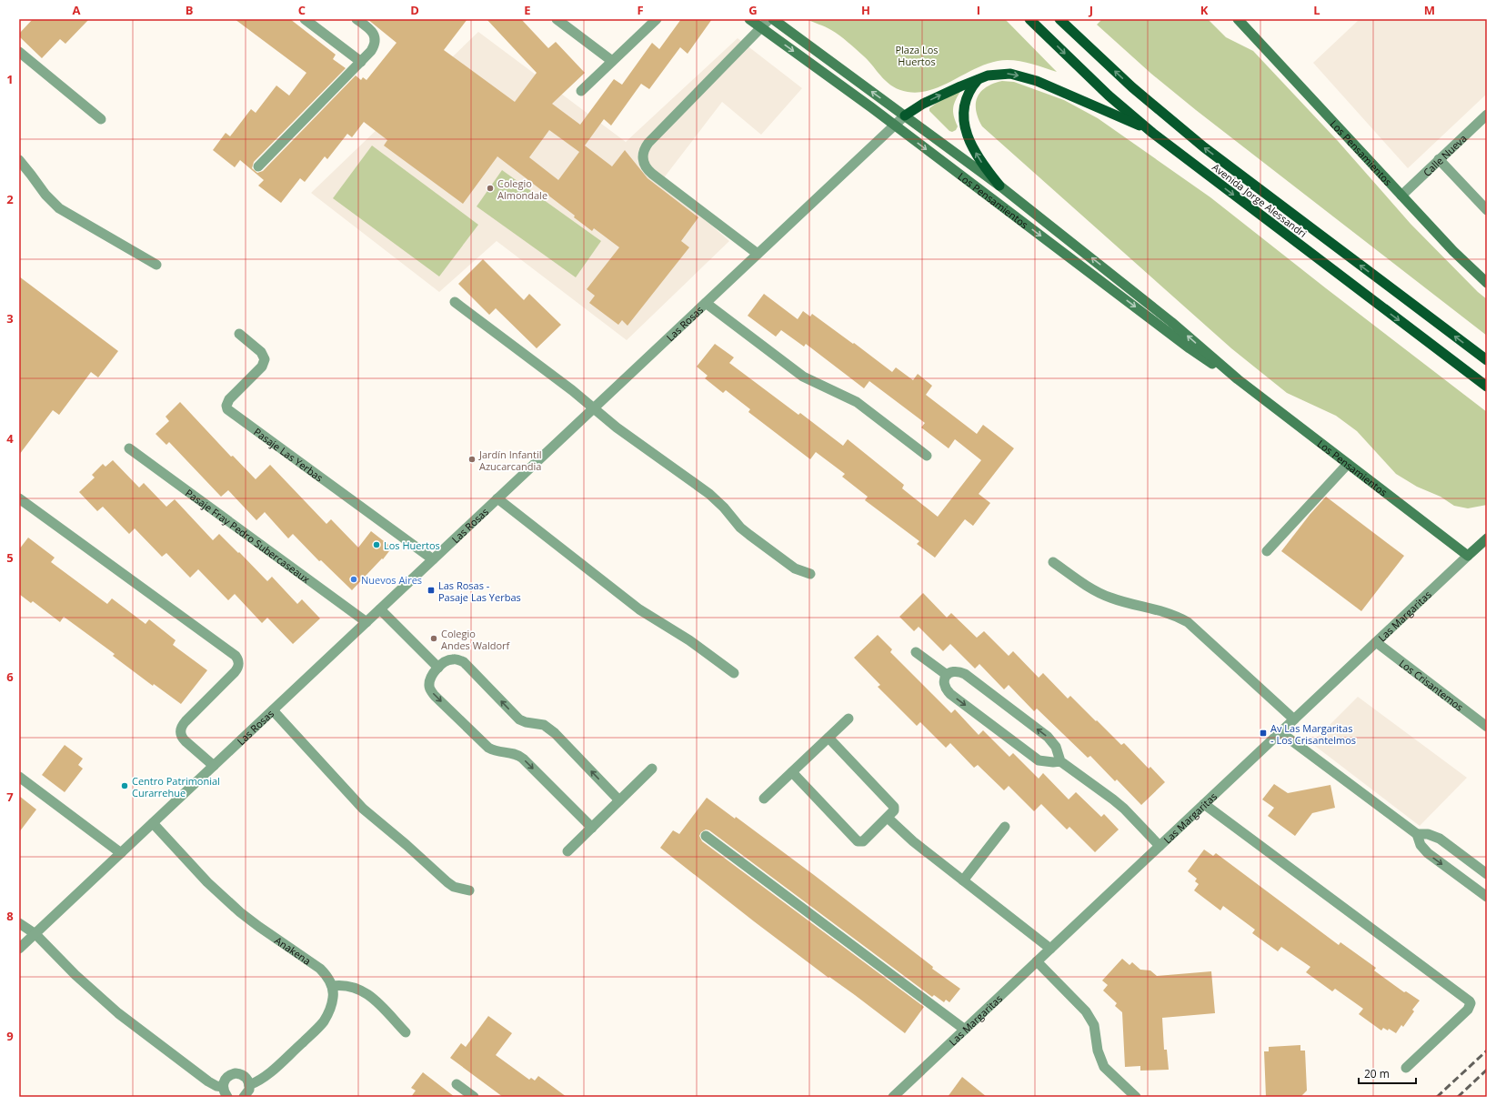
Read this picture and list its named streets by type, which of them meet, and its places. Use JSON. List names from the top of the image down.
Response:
{
  "streets": {
    "highway": ["Avenida Jorge Alessandri"],
    "main road": ["Los Pensamientos", "Las Margaritas"],
    "street": [
      "Calle Nueva",
      "Las Rosas",
      "Pasaje Las Yerbas",
      "Pasaje Fray Pedro Subercaseaux",
      "Los Crisantemos",
      "Anakena"
    ]
  },
  "crossings": [
    ["Los Pensamientos", "Calle Nueva"],
    ["Los Pensamientos", "Las Rosas"],
    ["Los Pensamientos", "Las Margaritas"],
    ["Las Rosas", "Pasaje Las Yerbas"],
    ["Las Rosas", "Pasaje Fray Pedro Subercaseaux"],
    ["Las Rosas", "Anakena"],
    ["Las Margaritas", "Los Crisantemos"]
  ],
  "parks": ["Plaza Los Huertos"],
  "places": {
    "other": [
      "Colegio Almondale",
      "Jardín Infantil Azucarcandia",
      "Los Huertos",
      "Nuevos Aires",
      "Colegio Andes Waldorf",
      "Centro Patrimonial Curarrehue"
    ],
    "transit": ["Las Rosas - Pasaje Las Yerbas", "Av Las Margaritas - Los Crisantelmos"]
  },
  "scale_bar": "20 m",
  "grid": {
    "columns": [
      "A",
      "B",
      "C",
      "D",
      "E",
      "F",
      "G",
      "H",
      "I",
      "J",
      "K",
      "L",
      "M"
    ],
    "rows": [
      "1",
      "2",
      "3",
      "4",
      "5",
      "6",
      "7",
      "8",
      "9"
    ]
  }
}
